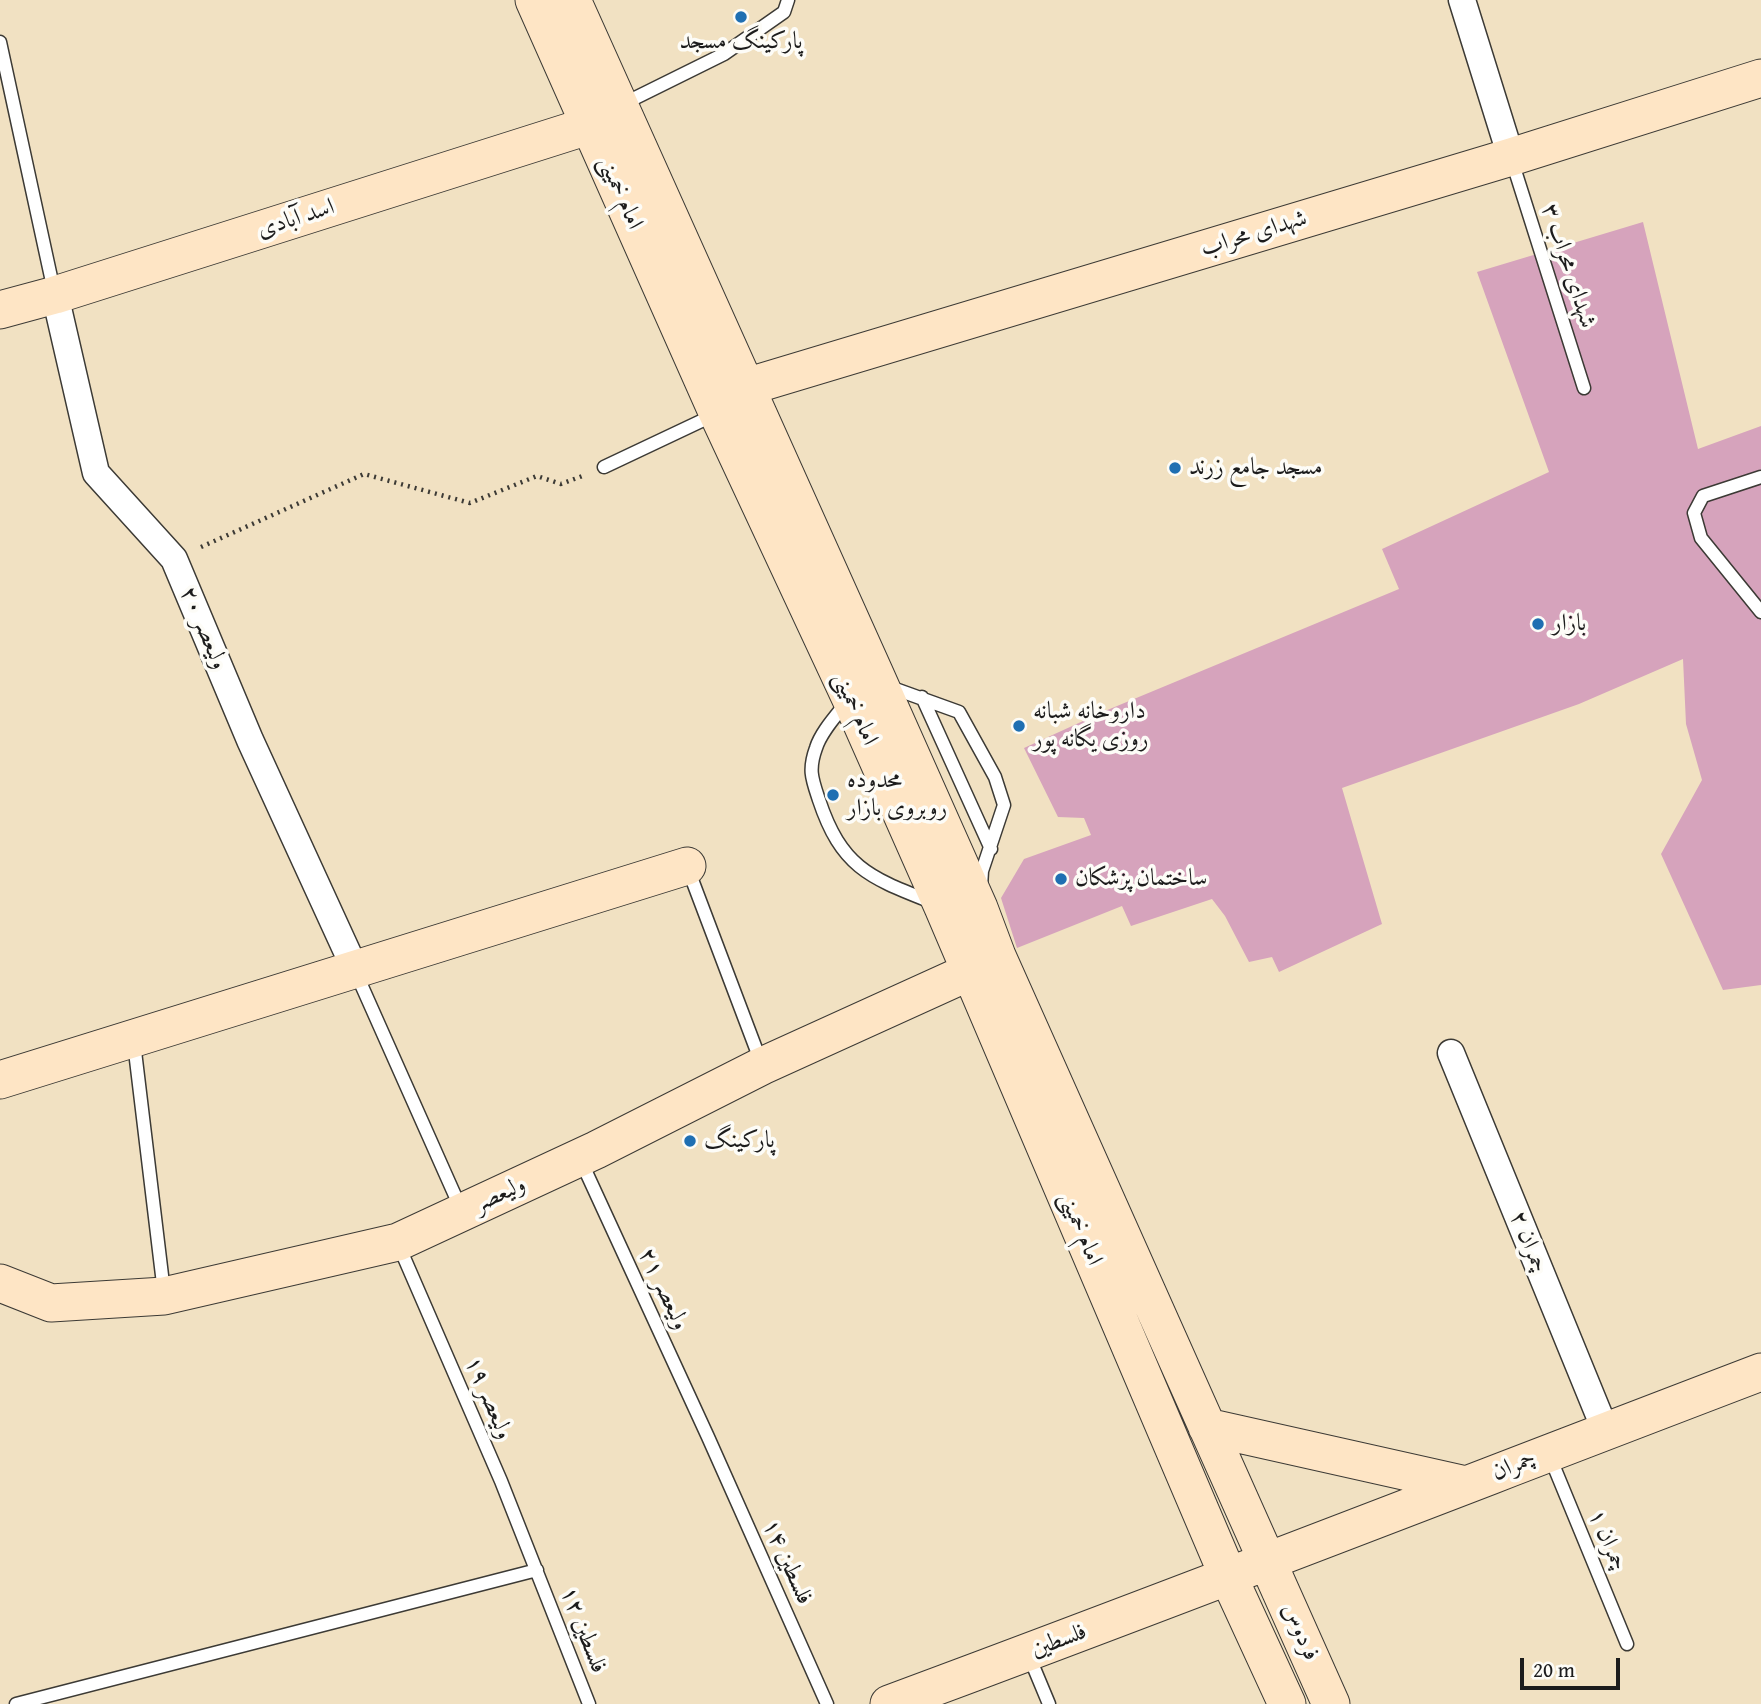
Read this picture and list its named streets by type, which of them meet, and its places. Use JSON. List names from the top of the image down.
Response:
{
  "streets": {
    "main road": [
      "امام خمینی",
      "اسد آبادی",
      "شهدای محراب",
      "ولیعصر",
      "چمران",
      "فردوس",
      "فلسطین"
    ],
    "street": ["ولیعصر ۲۰", "چمران ۲"],
    "lane": [
      "شهدای محراب ۳",
      "ولیعصر ۲۱",
      "ولیعصر ۱۹",
      "چمران ۱",
      "فلسطین ۱۴",
      "فلسطین ۱۲"
    ]
  },
  "crossings": [
    ["امام خمینی", "اسد آبادی"],
    ["امام خمینی", "شهدای محراب"],
    ["امام خمینی", "ولیعصر"],
    ["امام خمینی", "چمران"],
    ["امام خمینی", "فردوس"],
    ["امام خمینی", "فلسطین"],
    ["اسد آبادی", "ولیعصر ۲۰"],
    ["شهدای محراب", "شهدای محراب ۳"],
    ["ولیعصر", "ولیعصر ۲۱"],
    ["ولیعصر", "ولیعصر ۱۹"],
    ["چمران ۲", "چمران"],
    ["ولیعصر ۲۱", "فلسطین ۱۴"],
    ["ولیعصر ۱۹", "فلسطین ۱۲"],
    ["چمران", "چمران ۱"],
    ["چمران", "فردوس"],
    ["چمران", "فلسطین"],
    ["فردوس", "فلسطین"]
  ],
  "places": [
    "پارکینگ مسجد",
    "مسجد جامع زرند",
    "بازار",
    "داروخانه شبانه روزی یگانه پور",
    "محدوده روبروی بازار",
    "ساختمان پزشکان",
    "پارکینگ"
  ],
  "scale_bar": "20 m"
}
